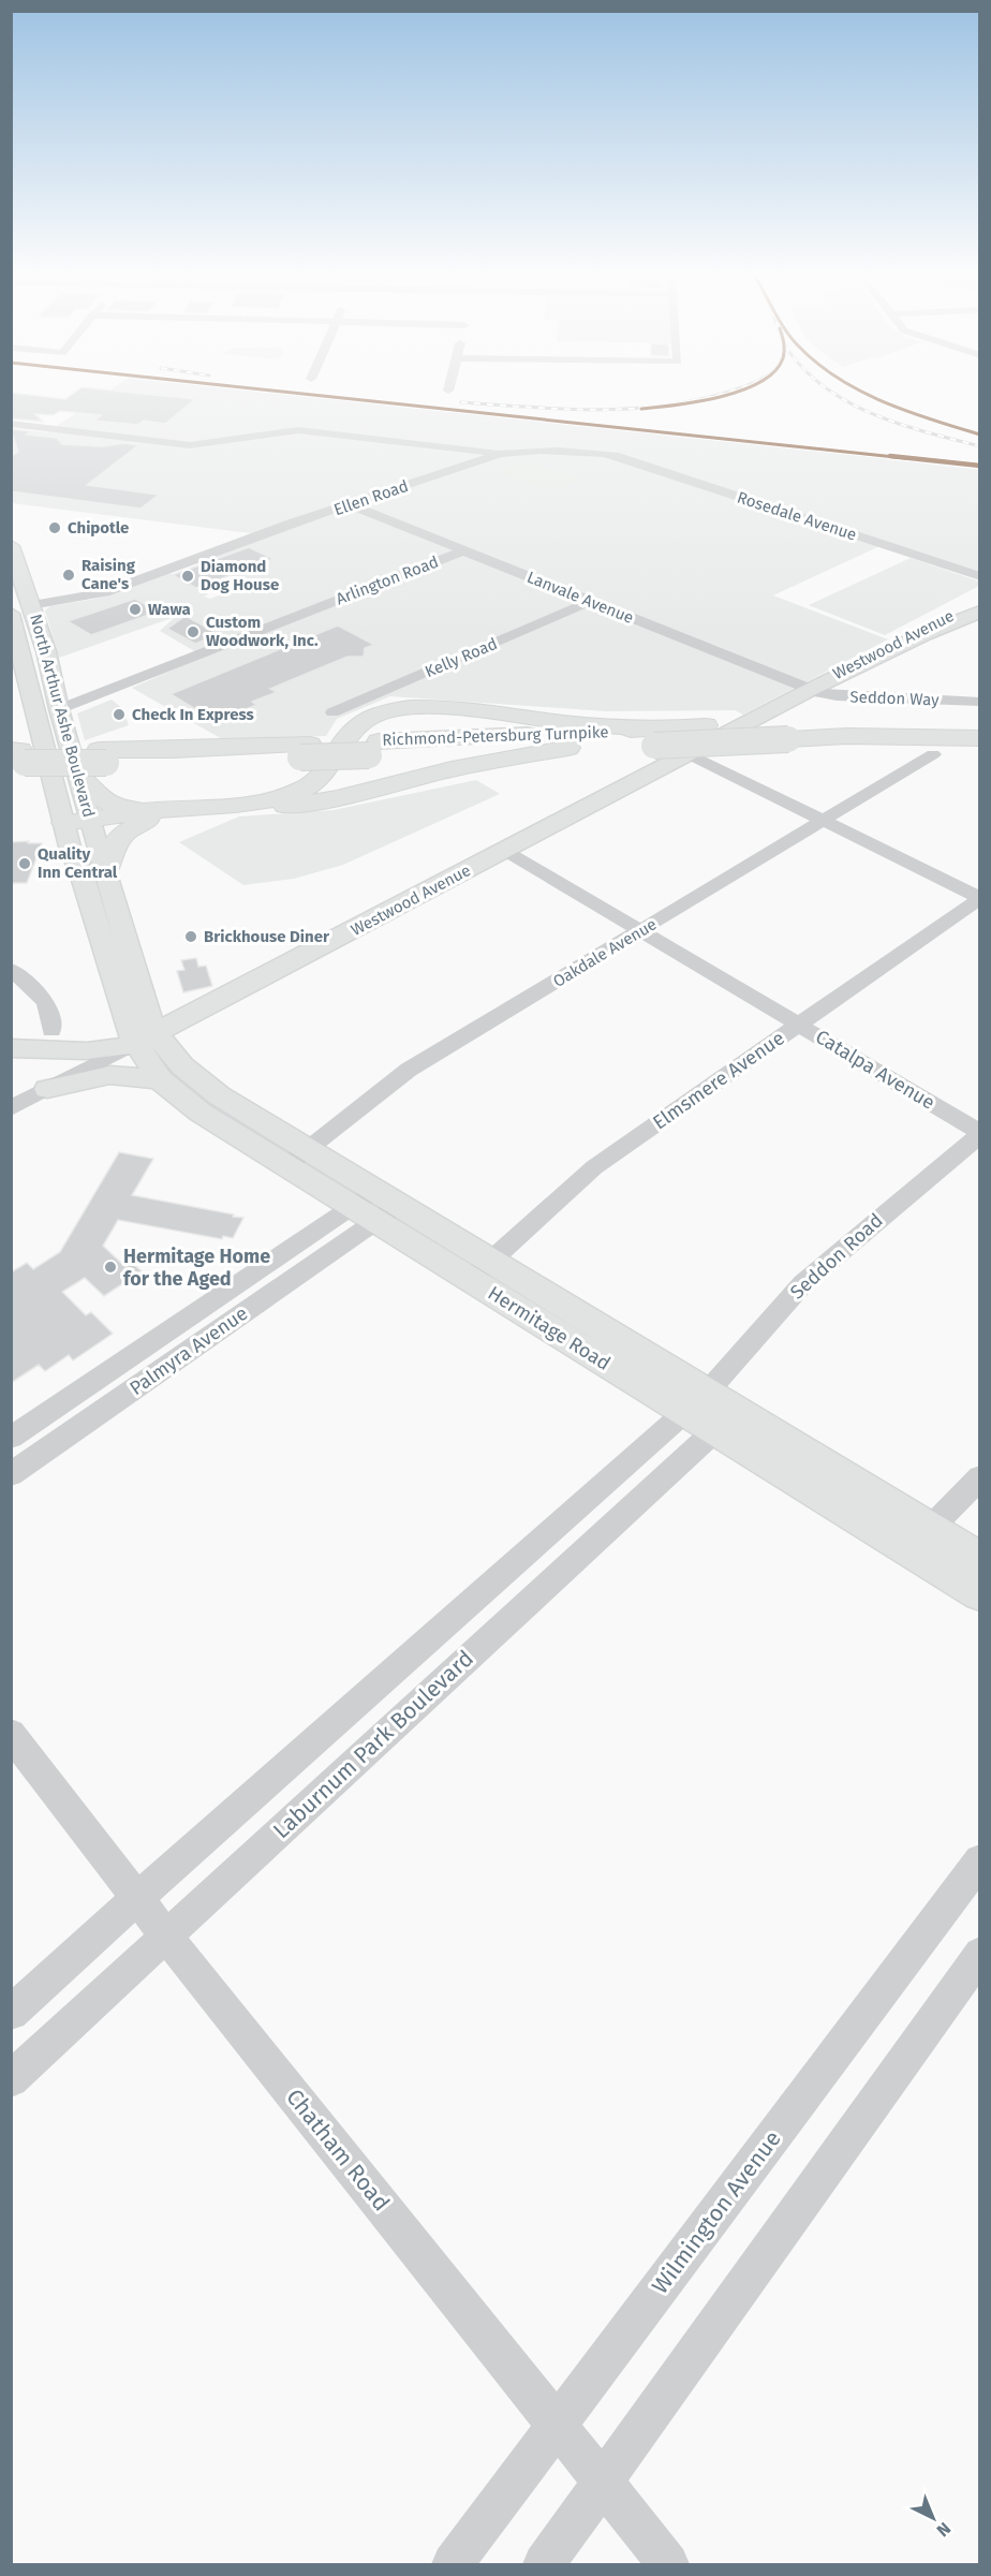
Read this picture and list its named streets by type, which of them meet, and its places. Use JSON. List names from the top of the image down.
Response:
{
  "streets": {
    "highway": ["Richmond-Petersburg Turnpike"],
    "main road": ["Westwood Avenue", "North Arthur Ashe Boulevard", "Hermitage Road"],
    "street": [
      "Ellen Road",
      "Rosedale Avenue",
      "Arlington Road",
      "Lanvale Avenue",
      "Kelly Road",
      "Seddon Way",
      "Oakdale Avenue",
      "Catalpa Avenue",
      "Elmsmere Avenue",
      "Seddon Road",
      "Palmyra Avenue",
      "Laburnum Park Boulevard",
      "Chatham Road",
      "Wilmington Avenue"
    ]
  },
  "crossings": [
    ["Ellen Road", "Rosedale Avenue"],
    ["Ellen Road", "Lanvale Avenue"],
    ["Ellen Road", "North Arthur Ashe Boulevard"],
    ["Arlington Road", "Lanvale Avenue"],
    ["Arlington Road", "North Arthur Ashe Boulevard"],
    ["Lanvale Avenue", "Westwood Avenue"],
    ["Lanvale Avenue", "Kelly Road"],
    ["Lanvale Avenue", "Seddon Way"],
    ["Westwood Avenue", "Seddon Way"],
    ["Westwood Avenue", "North Arthur Ashe Boulevard"],
    ["Westwood Avenue", "Catalpa Avenue"],
    ["Westwood Avenue", "Hermitage Road"],
    ["North Arthur Ashe Boulevard", "Hermitage Road"],
    ["Oakdale Avenue", "Catalpa Avenue"],
    ["Oakdale Avenue", "Hermitage Road"],
    ["Catalpa Avenue", "Elmsmere Avenue"],
    ["Catalpa Avenue", "Seddon Road"],
    ["Elmsmere Avenue", "Hermitage Road"],
    ["Seddon Road", "Hermitage Road"],
    ["Seddon Road", "Laburnum Park Boulevard"],
    ["Hermitage Road", "Palmyra Avenue"],
    ["Hermitage Road", "Laburnum Park Boulevard"],
    ["Laburnum Park Boulevard", "Chatham Road"],
    ["Chatham Road", "Wilmington Avenue"]
  ],
  "places": [
    "Chipotle",
    "Raising Cane's",
    "Diamond Dog House",
    "Wawa",
    "Custom Woodwork, Inc.",
    "Check In Express",
    "Quality Inn Central",
    "Brickhouse Diner",
    "Hermitage Home for the Aged"
  ],
  "north": "bottom right"
}
